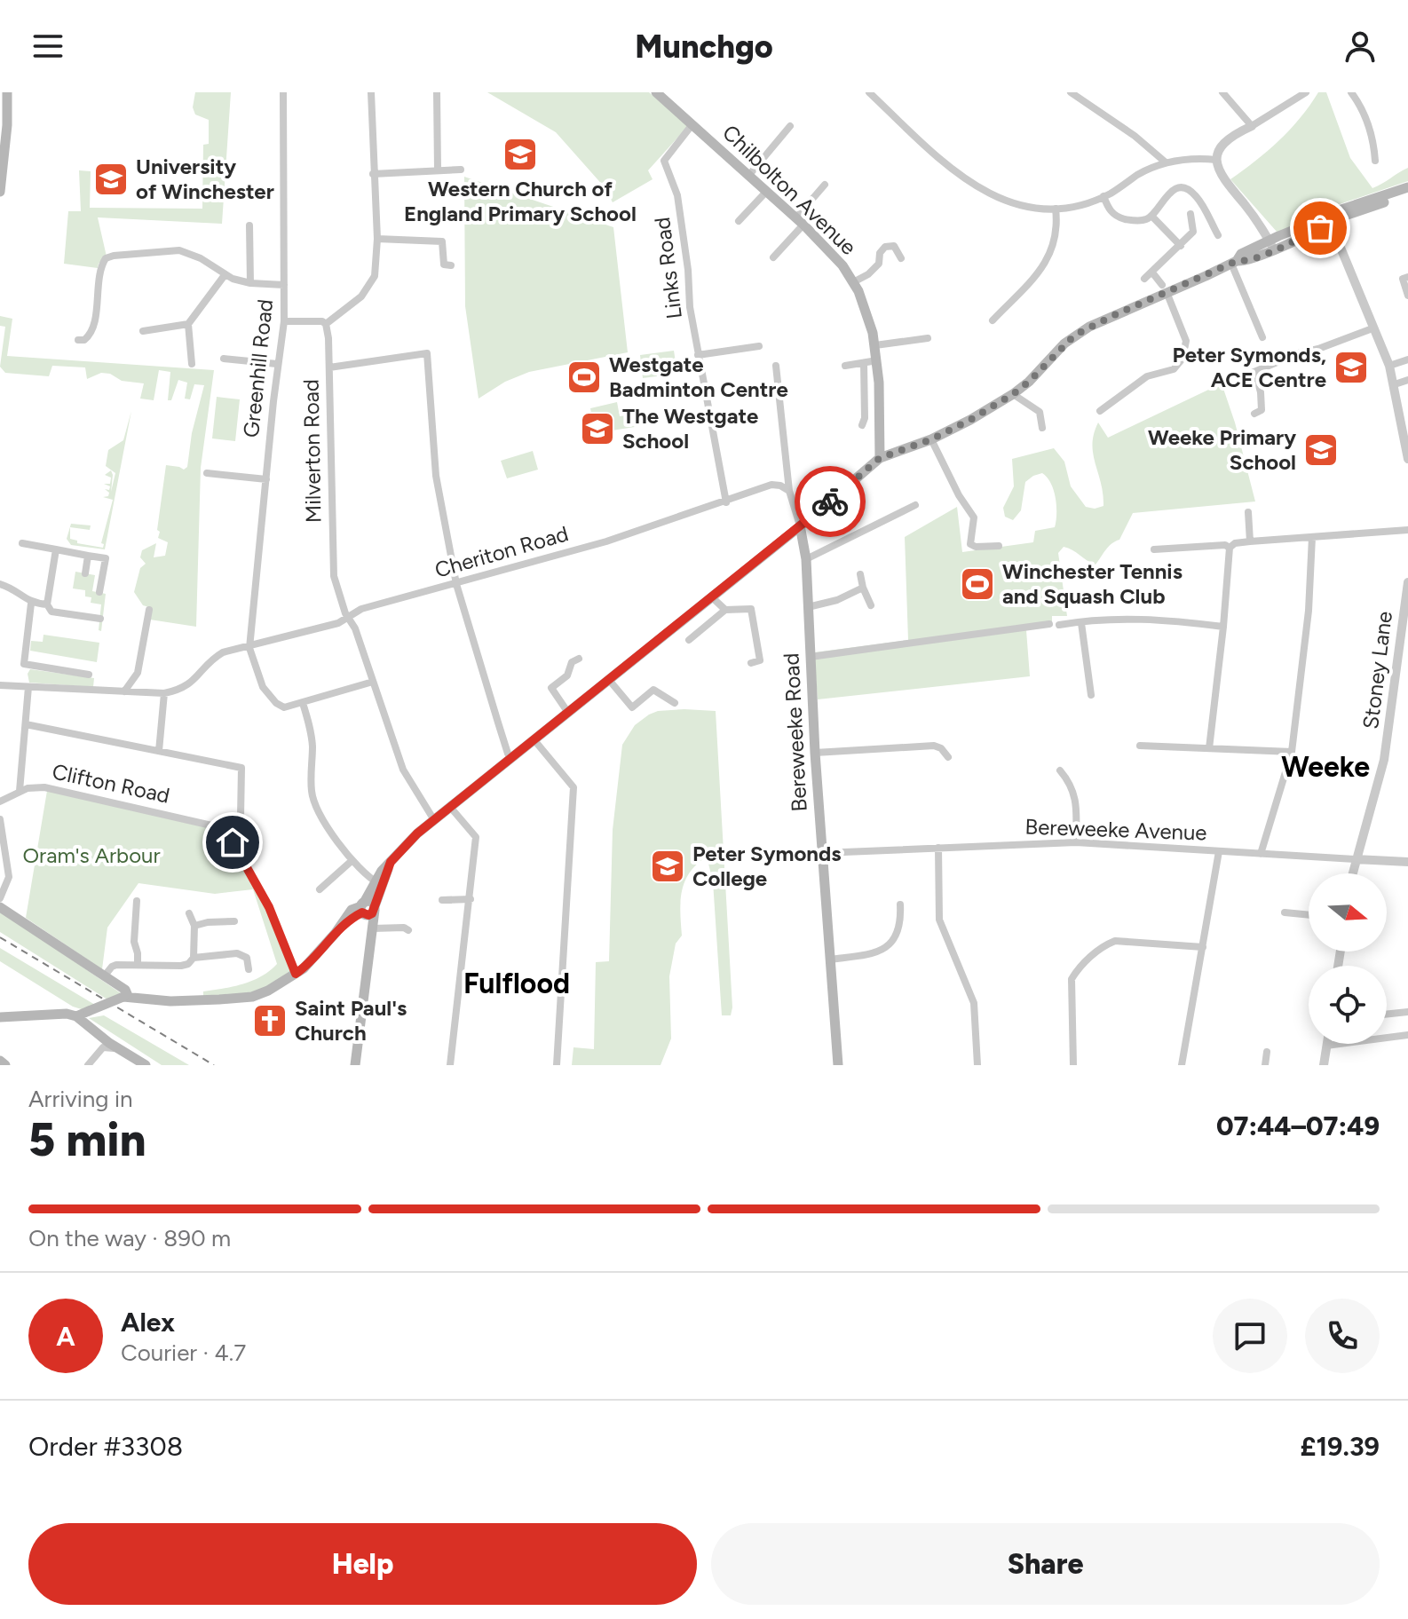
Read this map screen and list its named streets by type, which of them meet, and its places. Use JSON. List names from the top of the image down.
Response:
{
  "streets": {
    "main road": ["Chilbolton Avenue", "Bereweeke Road"],
    "street": [
      "Links Road",
      "Greenhill Road",
      "Milverton Road",
      "Cheriton Road",
      "Stoney Lane",
      "Clifton Road",
      "Bereweeke Avenue"
    ]
  },
  "crossings": [
    ["Chilbolton Avenue", "Links Road"],
    ["Links Road", "Cheriton Road"],
    ["Greenhill Road", "Cheriton Road"],
    ["Milverton Road", "Cheriton Road"],
    ["Stoney Lane", "Bereweeke Avenue"],
    ["Bereweeke Road", "Bereweeke Avenue"]
  ],
  "districts": ["Weeke", "Fulflood"],
  "parks": ["Oram's Arbour"],
  "places": {
    "school or university": [
      "Western Church of England Primary School",
      "University of Winchester",
      "Peter Symonds, ACE Centre",
      "The Westgate School",
      "Weeke Primary School",
      "Peter Symonds College"
    ],
    "sports": ["Westgate Badminton Centre", "Winchester Tennis and Squash Club"],
    "church": ["Saint Paul's Church"]
  },
  "north": "right",
  "page": {
    "header": "Munchgo",
    "heading": ["5 min", "Arriving in", "07:44–07:49"],
    "panel": [
      "Alex",
      "Courier · 4.7",
      "Order #3308",
      "£19.39"
    ],
    "bar": "On the way · 890 m",
    "round": "A",
    "buttons": ["Help", "Share"]
  }
}
